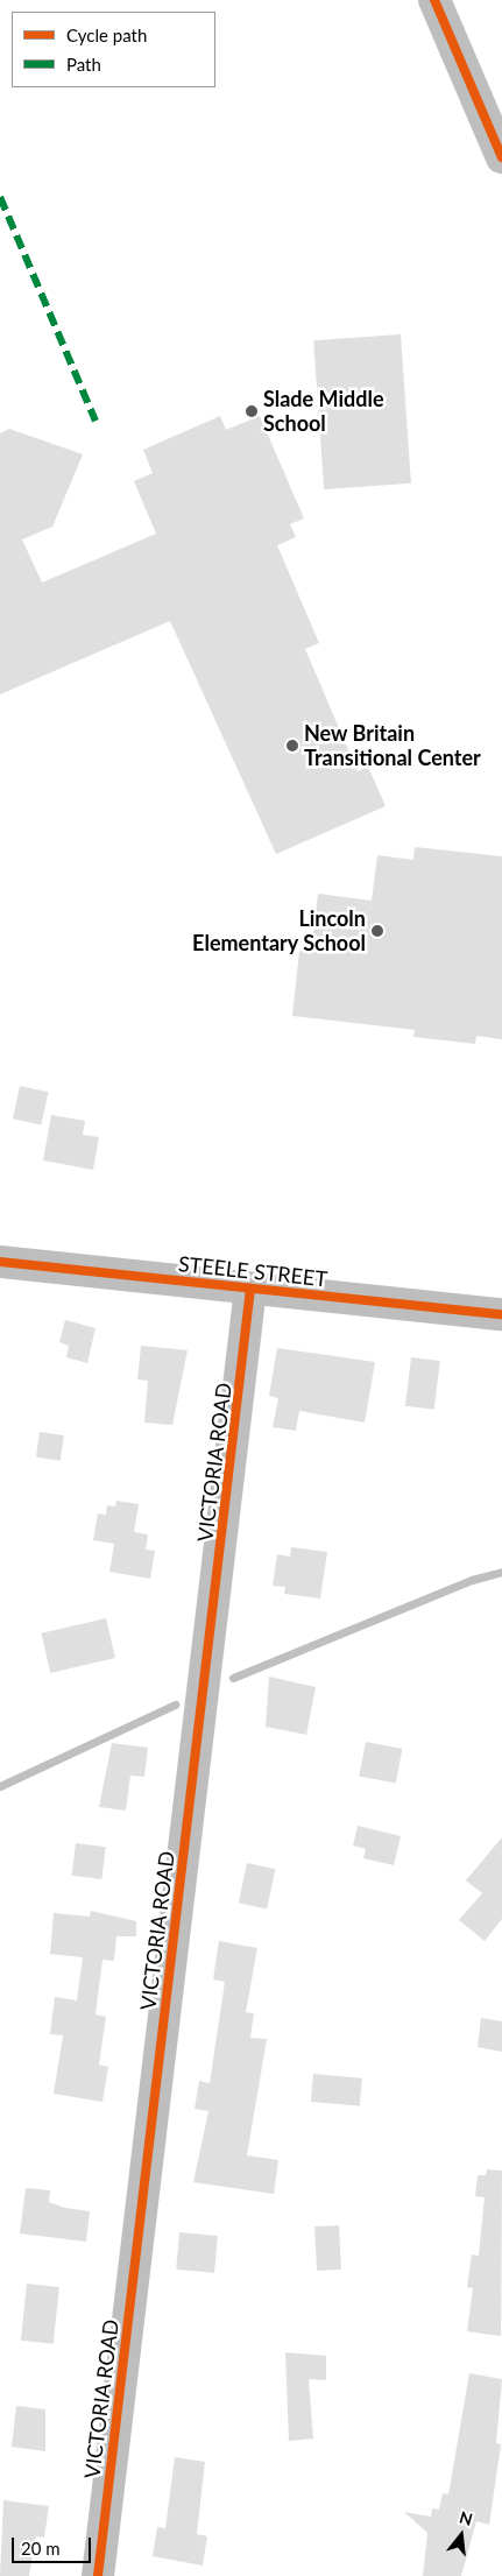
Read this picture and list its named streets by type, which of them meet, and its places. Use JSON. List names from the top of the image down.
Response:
{
  "streets": {
    "street": ["STEELE STREET", "VICTORIA ROAD"]
  },
  "crossings": [
    ["STEELE STREET", "VICTORIA ROAD"]
  ],
  "places": ["Slade Middle School", "New Britain Transitional Center", "Lincoln Elementary School"],
  "legend": ["Cycle path", "Path"],
  "scale_bar": "20 m",
  "north": "top"
}
